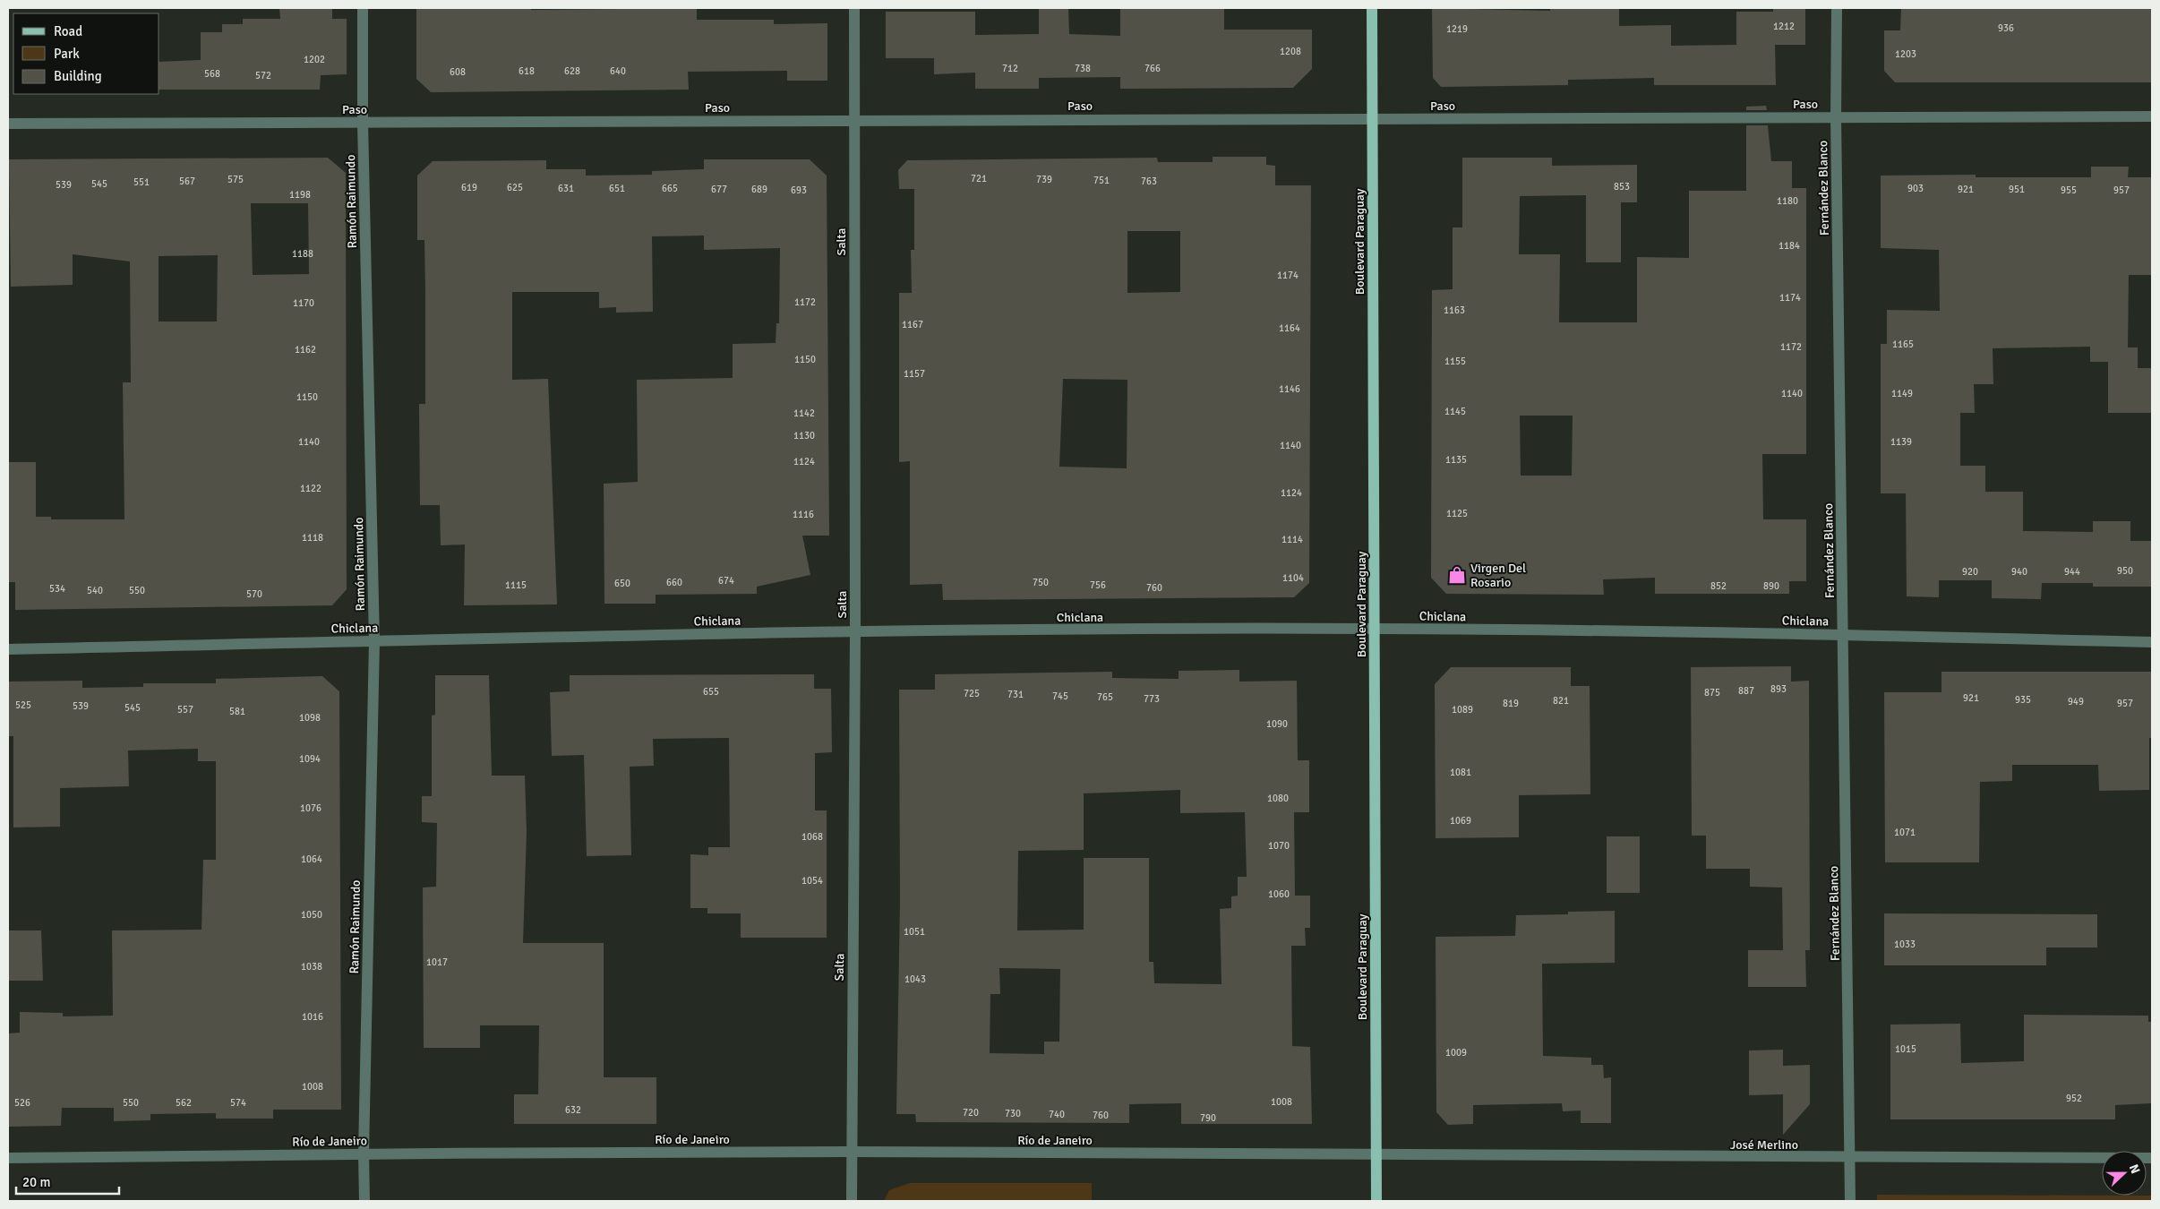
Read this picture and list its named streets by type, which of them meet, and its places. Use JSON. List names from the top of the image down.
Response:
{
  "streets": {
    "main road": ["Boulevard Paraguay"],
    "street": [
      "Paso",
      "Fernández Blanco",
      "Ramón Raimundo",
      "Salta",
      "Chiclana",
      "Río de Janeiro",
      "José Merlino"
    ]
  },
  "crossings": [
    ["Paso", "Fernández Blanco"],
    ["Paso", "Ramón Raimundo"],
    ["Paso", "Salta"],
    ["Paso", "Boulevard Paraguay"],
    ["Fernández Blanco", "Chiclana"],
    ["Fernández Blanco", "José Merlino"],
    ["Ramón Raimundo", "Chiclana"],
    ["Ramón Raimundo", "Río de Janeiro"],
    ["Salta", "Chiclana"],
    ["Salta", "Río de Janeiro"],
    ["Boulevard Paraguay", "Chiclana"],
    ["Boulevard Paraguay", "Río de Janeiro"],
    ["Boulevard Paraguay", "José Merlino"],
    ["Río de Janeiro", "José Merlino"]
  ],
  "places": {
    "shop": ["Virgen Del Rosario"]
  },
  "house_numbers": [
    "1212",
    "936",
    "1219",
    "1208",
    "1203",
    "1202",
    "712",
    "738",
    "766",
    "618",
    "628",
    "640",
    "608",
    "568",
    "572",
    "721",
    "575",
    "739",
    "751",
    "567",
    "763",
    "551",
    "545",
    "539",
    "853",
    "619",
    "625",
    "631",
    "651",
    "665",
    "903",
    "677",
    "689",
    "921",
    "951",
    "693",
    "955",
    "957",
    "1198",
    "1180",
    "1184",
    "1188",
    "1174",
    "1174",
    "1172",
    "1170",
    "1163",
    "1167",
    "1164",
    "1165",
    "1172",
    "1162",
    "1150",
    "1155",
    "1157",
    "1146",
    "1140",
    "1149",
    "1150",
    "1145",
    "1142",
    "1130",
    "1140",
    "1139",
    "1140",
    "1135",
    "1124",
    "1122",
    "1124",
    "1125",
    "1116",
    "1118",
    "1114",
    "950",
    "920",
    "940",
    "944",
    "1104",
    "674",
    "660",
    "750",
    "650",
    "1115",
    "756",
    "852",
    "890",
    "760",
    "534",
    "540",
    "550",
    "570",
    "893",
    "887",
    "655",
    "875",
    "725",
    "731",
    "745",
    "765",
    "921",
    "773",
    "935",
    "821",
    "949",
    "819",
    "957",
    "525",
    "539",
    "545",
    "557",
    "1089",
    "581",
    "1098",
    "1090",
    "1094",
    "1081",
    "1080",
    "1076",
    "1069",
    "1071",
    "1068",
    "1070",
    "1064",
    "1054",
    "1060",
    "1050",
    "1051",
    "1033",
    "1017",
    "1038",
    "1043",
    "1016",
    "1015",
    "1009",
    "1008",
    "952",
    "1008",
    "526",
    "550",
    "562",
    "574",
    "632",
    "720",
    "730",
    "740",
    "760",
    "790"
  ],
  "legend": ["Road", "Park", "Building"],
  "scale_bar": "20 m",
  "north": "right"
}
